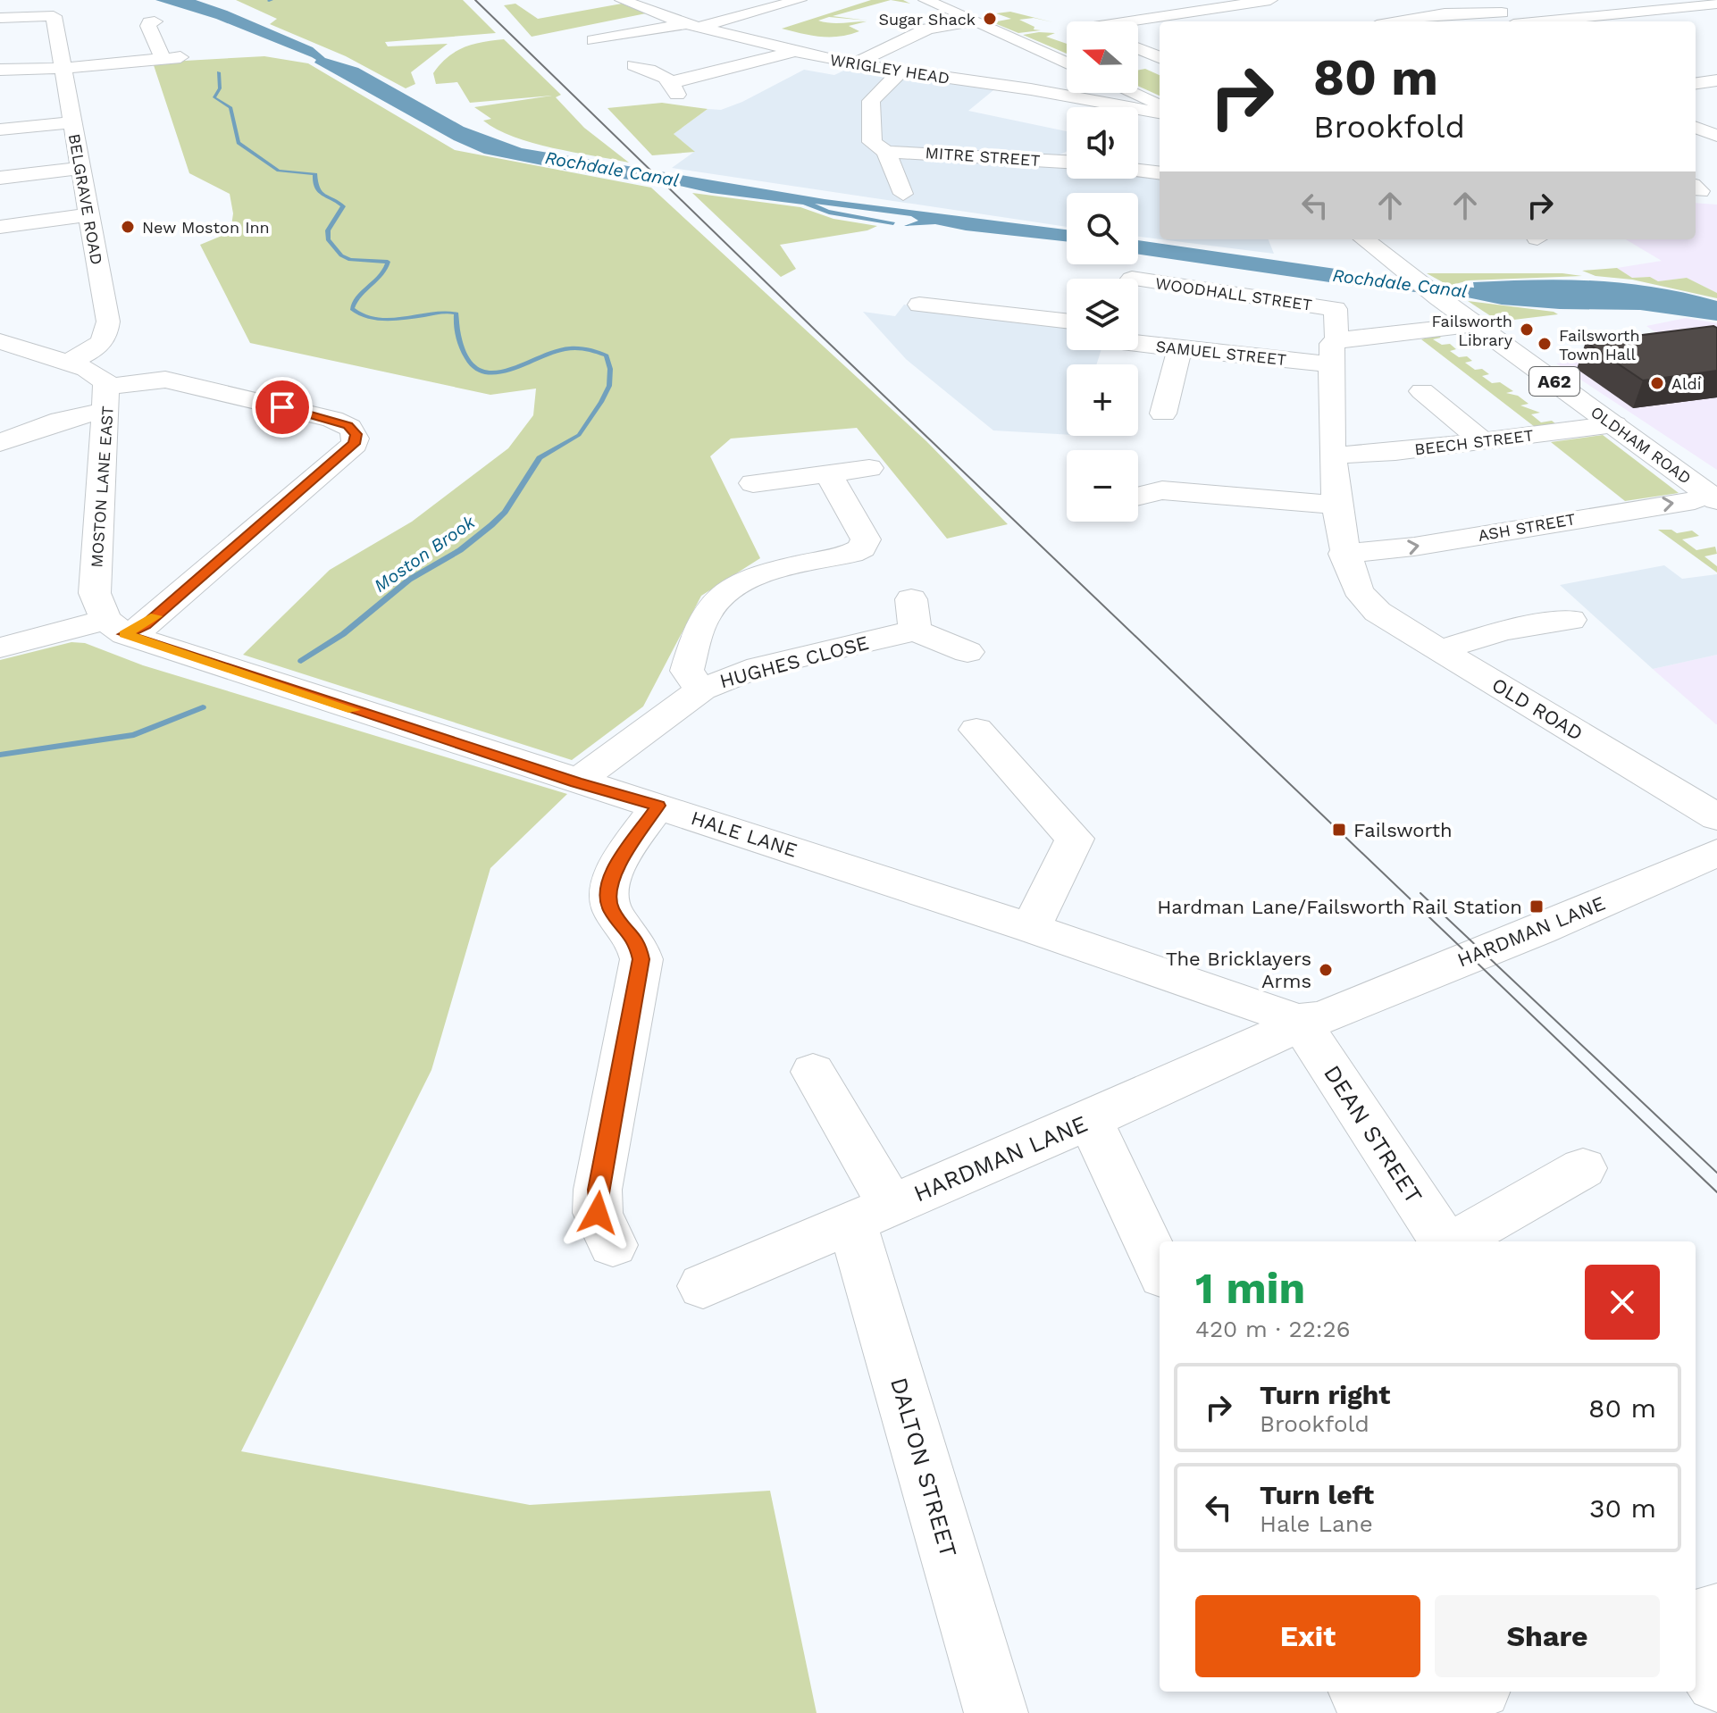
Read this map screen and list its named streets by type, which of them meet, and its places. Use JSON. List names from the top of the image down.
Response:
{
  "streets": {
    "main road": [
      "WRIGLEY HEAD",
      "MITRE STREET",
      "BELGRAVE ROAD",
      "WOODHALL STREET",
      "SAMUEL STREET",
      "A62",
      "BEECH STREET",
      "OLDHAM ROAD",
      "MOSTON LANE EAST",
      "ASH STREET",
      "HUGHES CLOSE",
      "OLD ROAD",
      "HALE LANE",
      "HARDMAN LANE",
      "DEAN STREET",
      "DALTON STREET"
    ]
  },
  "crossings": [
    ["BELGRAVE ROAD", "MOSTON LANE EAST"],
    ["WOODHALL STREET", "OLD ROAD"],
    ["SAMUEL STREET", "OLDHAM ROAD"],
    ["SAMUEL STREET", "OLD ROAD"],
    ["BEECH STREET", "OLDHAM ROAD"],
    ["BEECH STREET", "OLD ROAD"],
    ["OLDHAM ROAD", "ASH STREET"],
    ["MOSTON LANE EAST", "HALE LANE"],
    ["ASH STREET", "OLD ROAD"],
    ["HUGHES CLOSE", "HALE LANE"],
    ["HALE LANE", "HARDMAN LANE"],
    ["HALE LANE", "DEAN STREET"],
    ["HARDMAN LANE", "DEAN STREET"],
    ["HARDMAN LANE", "DALTON STREET"]
  ],
  "water": ["Rochdale Canal", "Moston Brook"],
  "places": {
    "other": [
      "Sugar Shack",
      "New Moston Inn",
      "Failsworth Library",
      "Failsworth Town Hall",
      "Aldi",
      "The Bricklayers Arms"
    ],
    "transit": ["Failsworth", "Hardman Lane/Failsworth Rail Station"]
  },
  "north": "left",
  "page": {
    "map_buttons": ["+", "−"],
    "turn": ["80 m", "Brookfold"],
    "heading": ["1 min", "420 m · 22:26"],
    "list": [
      {
        "name": "Turn right",
        "note": "Brookfold",
        "value": "80 m"
      },
      {
        "name": "Turn left",
        "note": "Hale Lane",
        "value": "30 m"
      }
    ],
    "buttons": ["Exit", "Share"]
  }
}
